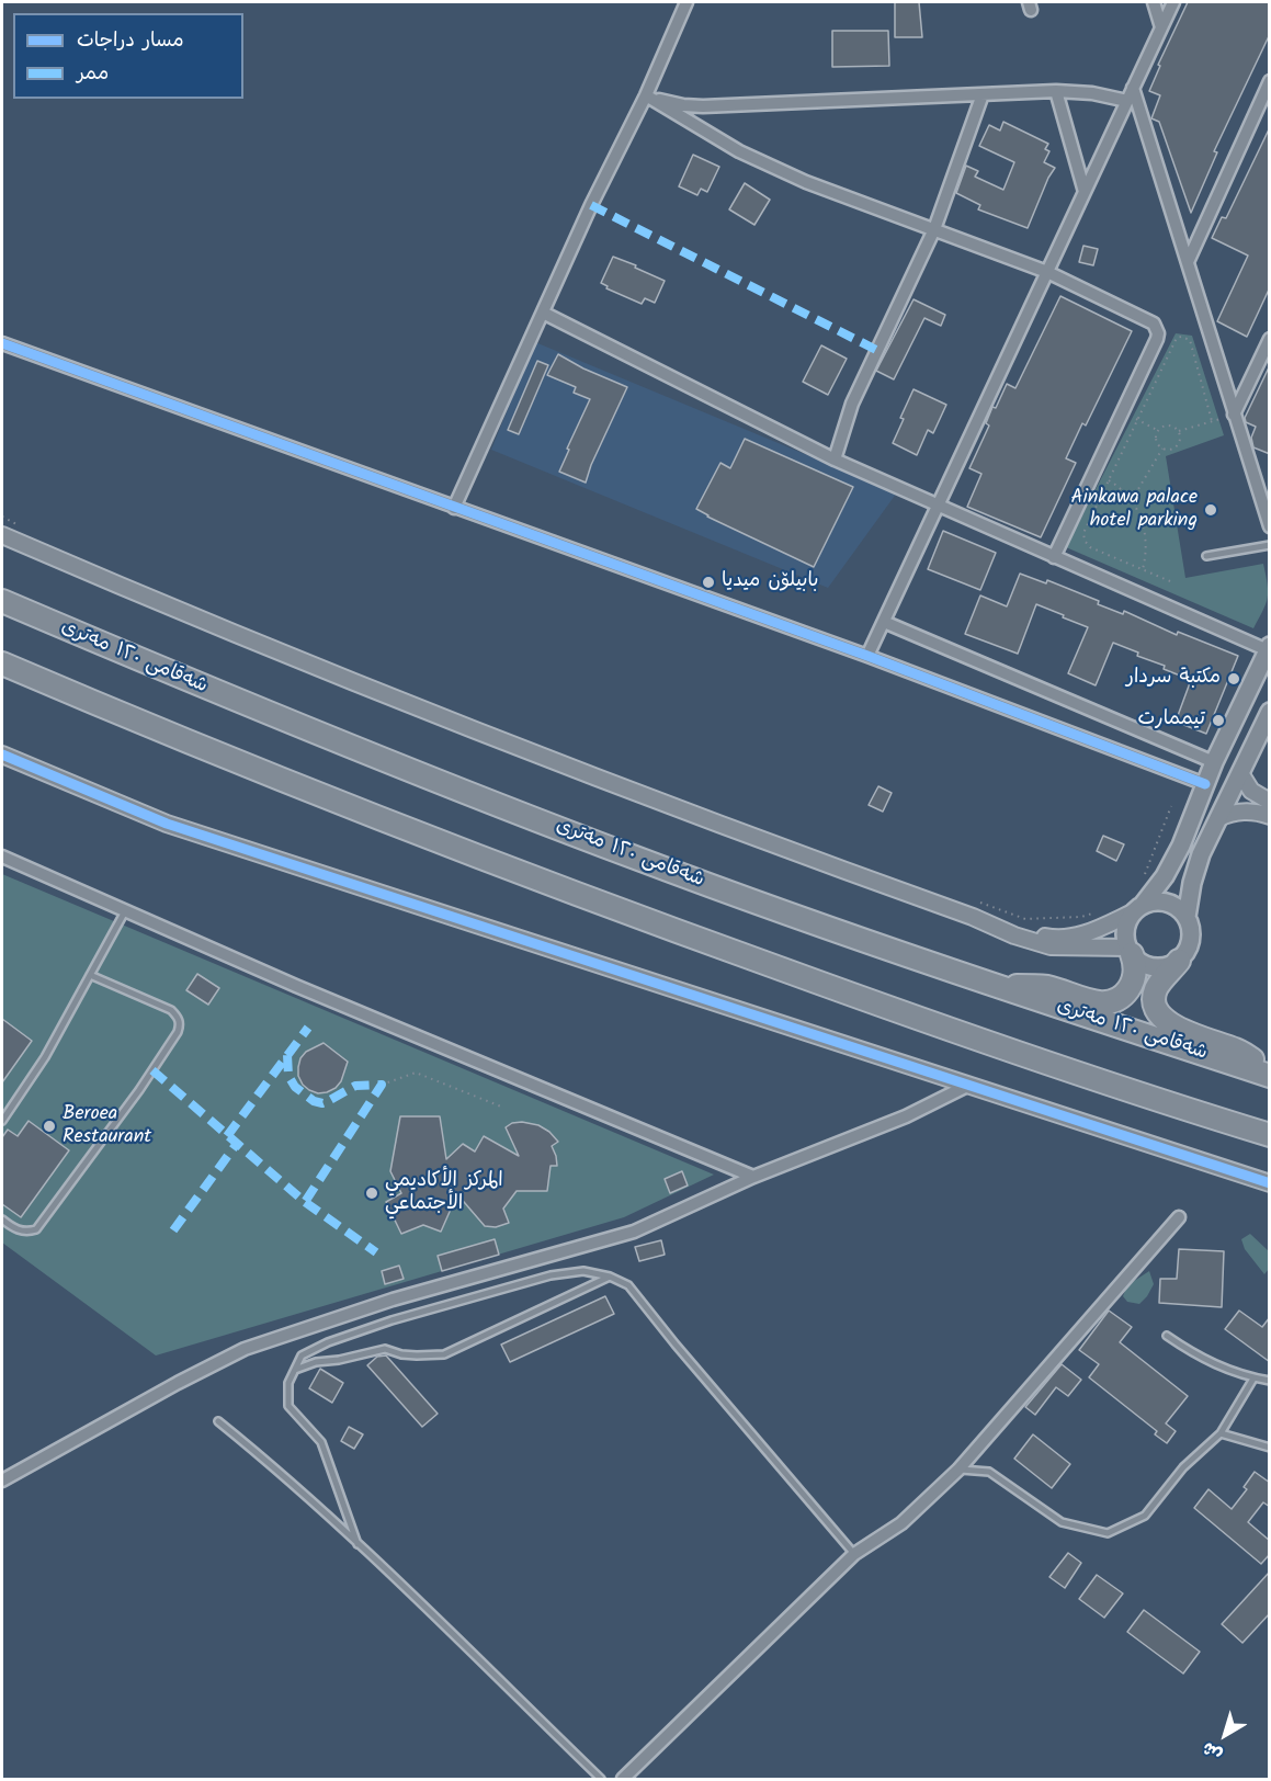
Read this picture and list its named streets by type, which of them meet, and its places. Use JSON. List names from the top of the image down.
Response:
{
  "streets": {
    "highway": ["شەقامی ١٢٠ مەتری"]
  },
  "places": [
    "Ainkawa palace hotel parking",
    "بابیلۆن میدیا",
    "مكتبة سردار",
    "تیممارت",
    "Beroea Restaurant",
    "المركز الأكاديمي الأجتماعي"
  ],
  "legend": ["مسار دراجات", "ممر"],
  "north": "bottom left"
}
